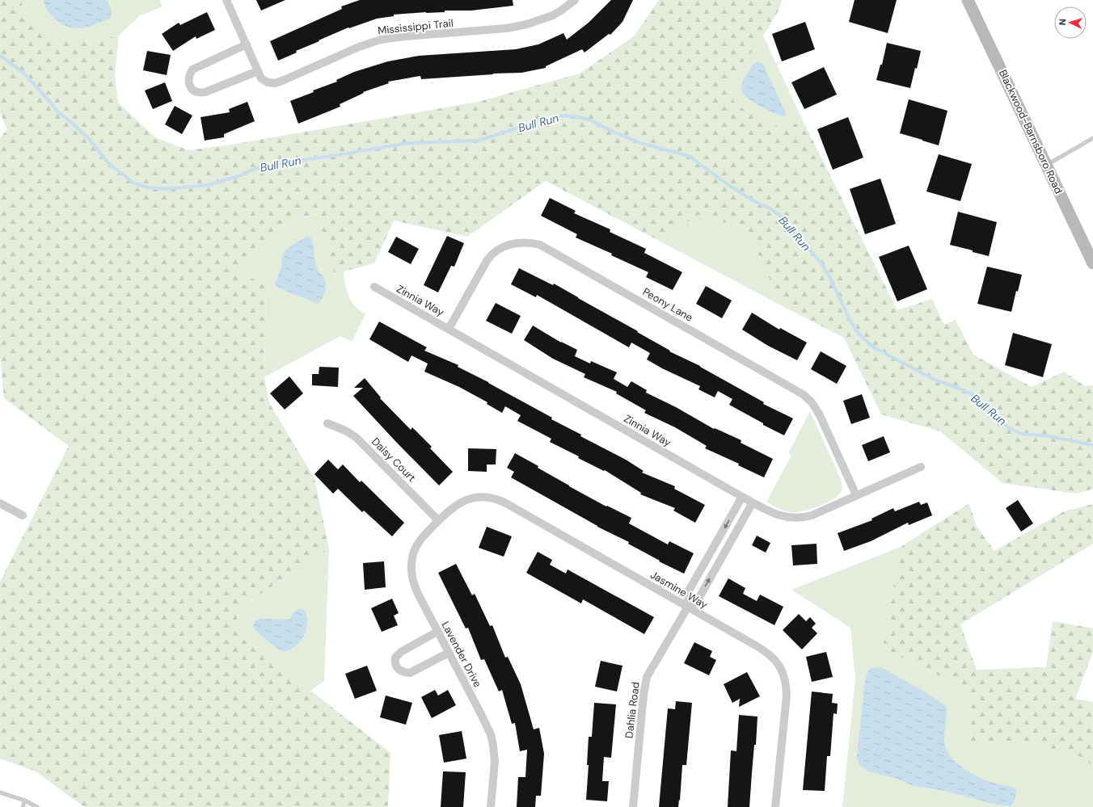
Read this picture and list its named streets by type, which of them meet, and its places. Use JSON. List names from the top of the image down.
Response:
{
  "streets": {
    "main road": ["Blackwood-Barnsboro Road"],
    "street": [
      "Mississippi Trail",
      "Zinnia Way",
      "Peony Lane",
      "Daisy Court",
      "Jasmine Way",
      "Lavender Drive",
      "Dahlia Road"
    ]
  },
  "crossings": [
    ["Zinnia Way", "Peony Lane"],
    ["Zinnia Way", "Dahlia Road"],
    ["Daisy Court", "Jasmine Way"],
    ["Daisy Court", "Lavender Drive"],
    ["Jasmine Way", "Lavender Drive"],
    ["Jasmine Way", "Dahlia Road"]
  ],
  "water": ["Bull Run"],
  "north": "left"
}
